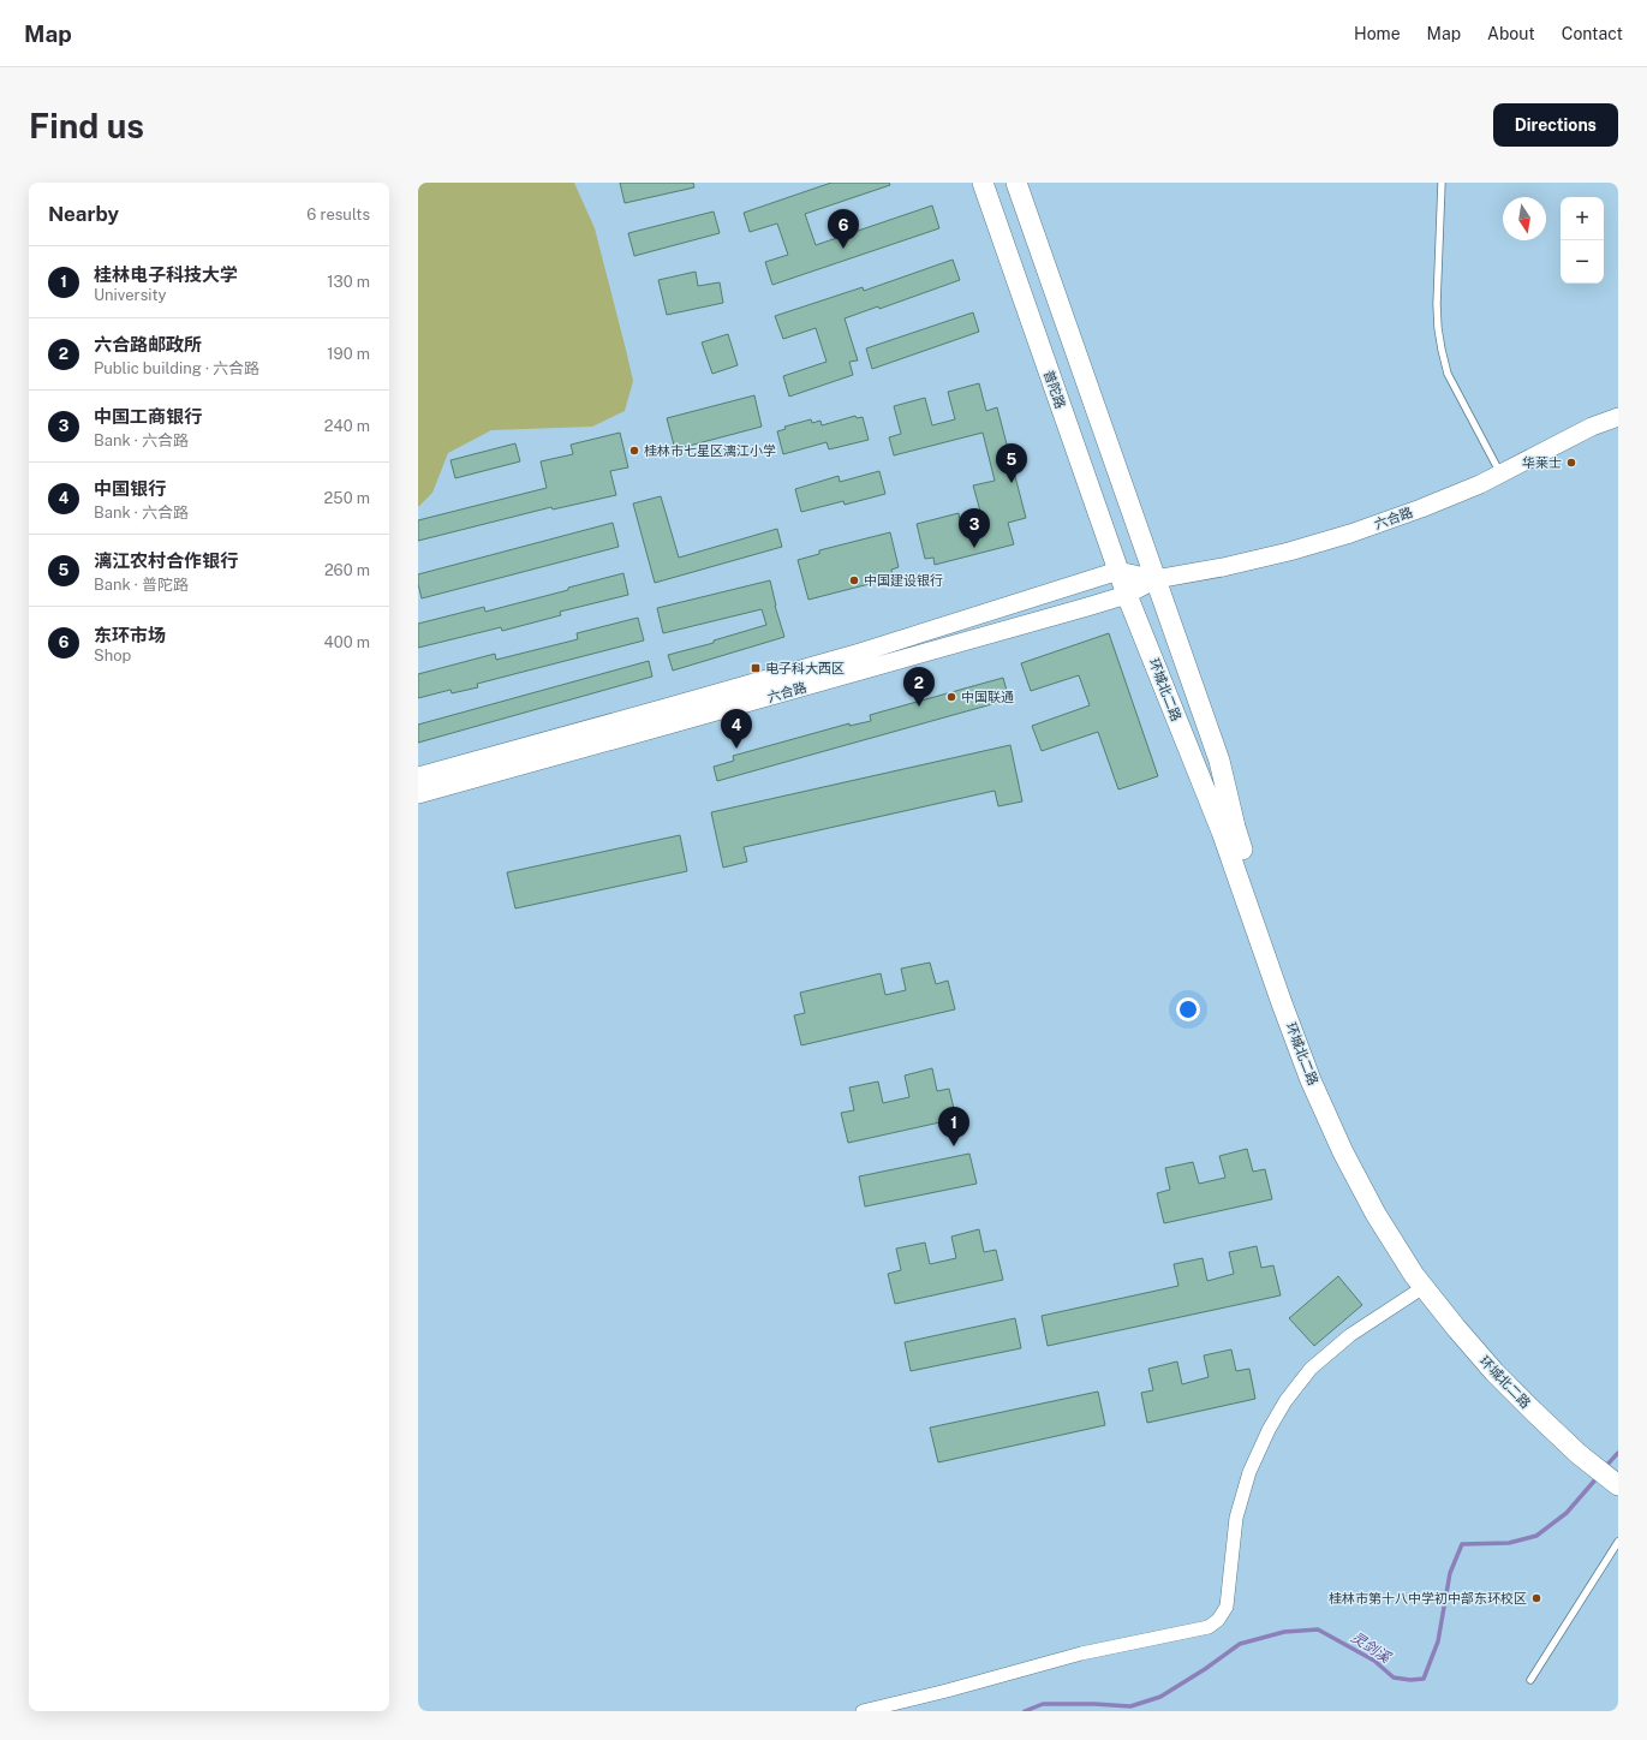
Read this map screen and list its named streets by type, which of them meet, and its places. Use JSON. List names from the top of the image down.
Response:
{
  "streets": {
    "main road": ["普陀路", "六合路", "环城北二路"]
  },
  "crossings": [
    ["普陀路", "六合路"],
    ["普陀路", "环城北二路"],
    ["六合路", "环城北二路"]
  ],
  "water": ["灵剑溪"],
  "places": {
    "other": [
      "桂林市七星区漓江小学",
      "华莱士",
      "中国建设银行",
      "中国联通",
      "桂林市第十八中学初中部东环校区"
    ],
    "transit": ["电子科大西区"]
  },
  "north": "bottom",
  "page": {
    "header": "Map",
    "nav": [
      "Home",
      "Map",
      "About",
      "Contact"
    ],
    "buttons": "Directions",
    "title": "Find us",
    "heading": ["Nearby", "6 results"],
    "map_buttons": ["+", "−"],
    "pins": [
      "6",
      "5",
      "3",
      "2",
      "4",
      "1"
    ],
    "list": [
      {
        "mark": "1",
        "name": "桂林电子科技大学",
        "note": "University",
        "value": "130 m"
      },
      {
        "mark": "2",
        "name": "六合路邮政所",
        "note": "Public building · 六合路",
        "value": "190 m"
      },
      {
        "mark": "3",
        "name": "中国工商银行",
        "note": "Bank · 六合路",
        "value": "240 m"
      },
      {
        "mark": "4",
        "name": "中国银行",
        "note": "Bank · 六合路",
        "value": "250 m"
      },
      {
        "mark": "5",
        "name": "漓江农村合作银行",
        "note": "Bank · 普陀路",
        "value": "260 m"
      },
      {
        "mark": "6",
        "name": "东环市场",
        "note": "Shop",
        "value": "400 m"
      }
    ]
  }
}
